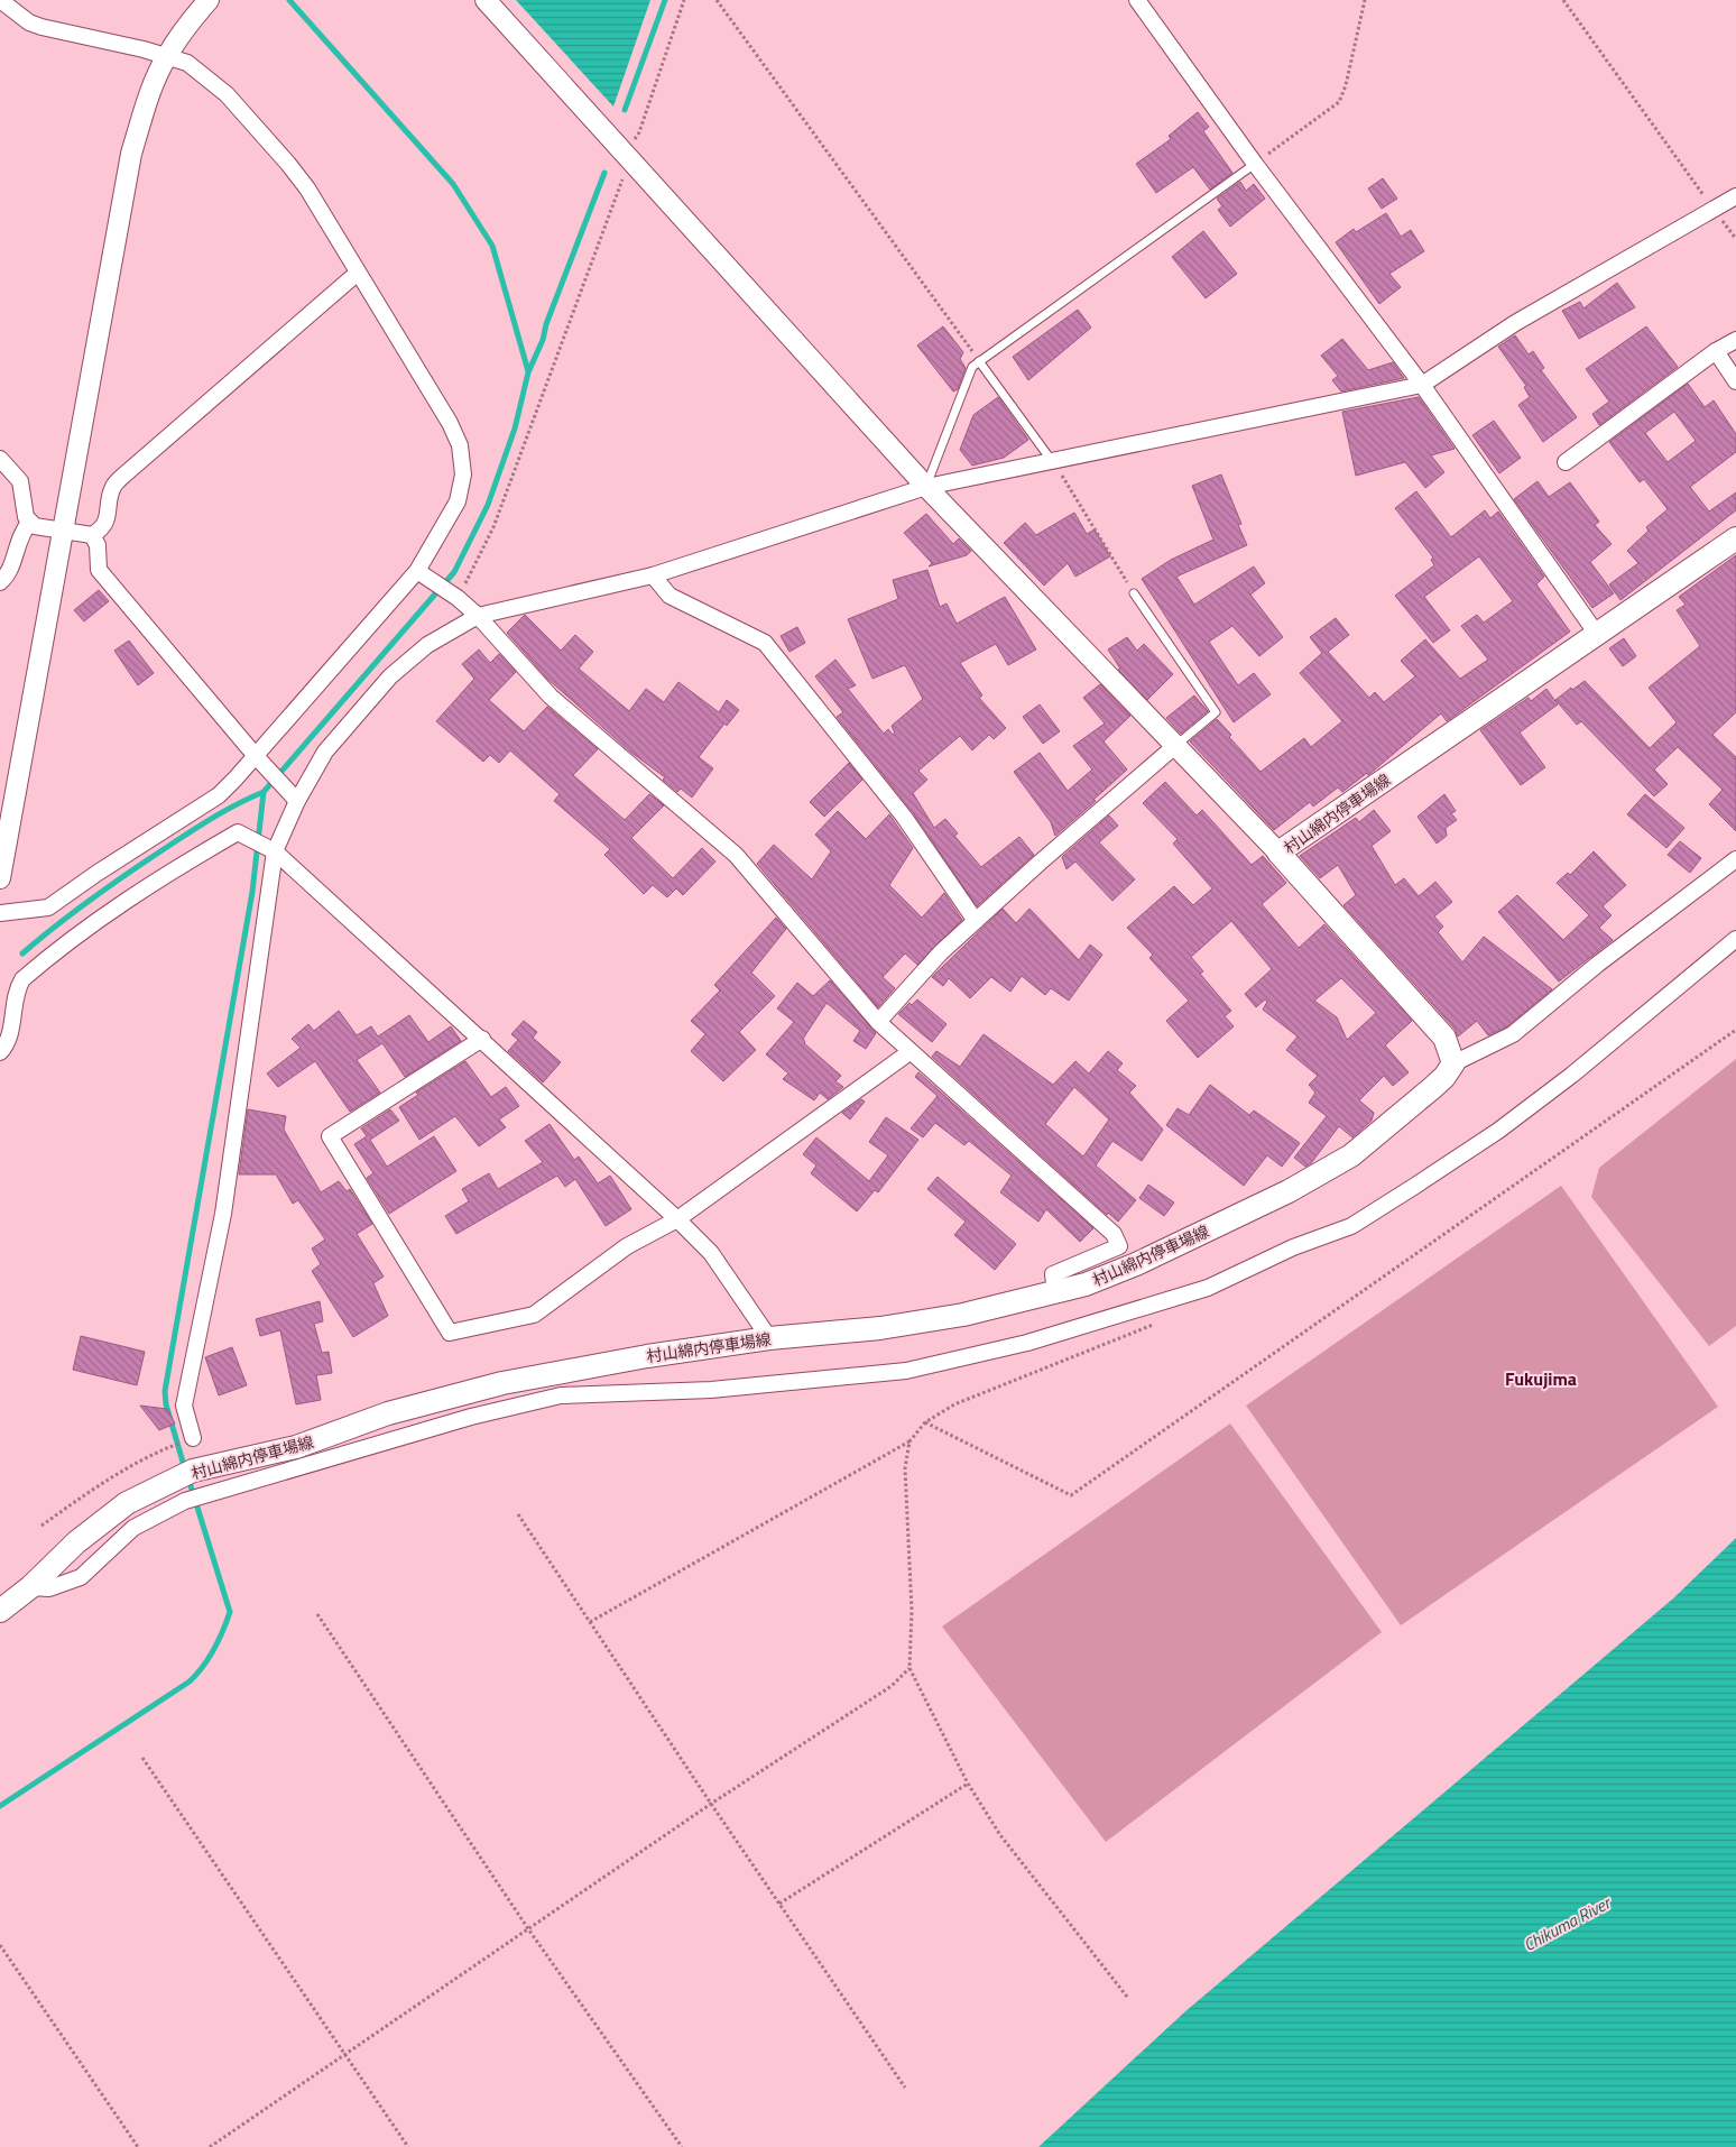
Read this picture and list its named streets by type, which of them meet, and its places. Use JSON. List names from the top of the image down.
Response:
{
  "streets": {
    "main road": ["村山綿内停車場線"]
  },
  "districts": ["Fukujima"],
  "water": ["Chikuma River"]
}
